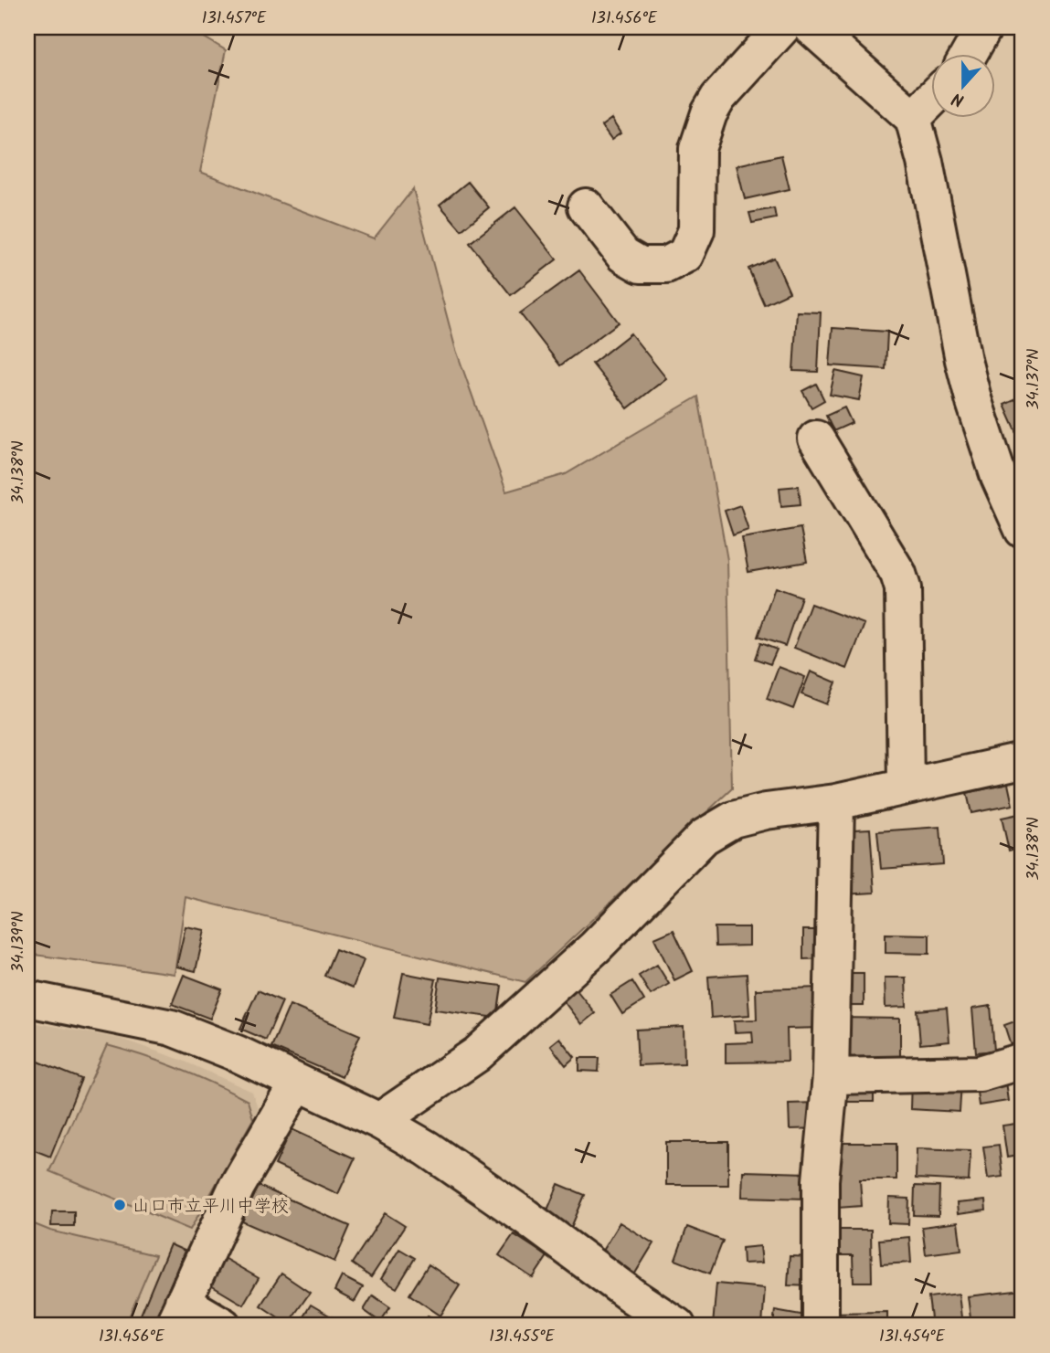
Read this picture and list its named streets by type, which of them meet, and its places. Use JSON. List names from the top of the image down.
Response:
{
  "places": ["山口市立平川中学校"],
  "north": "bottom",
  "coordinates": [
    "131.457°E",
    "131.456°E",
    "34.137°N",
    "34.138°N",
    "34.139°N",
    "131.455°E",
    "131.454°E"
  ]
}
